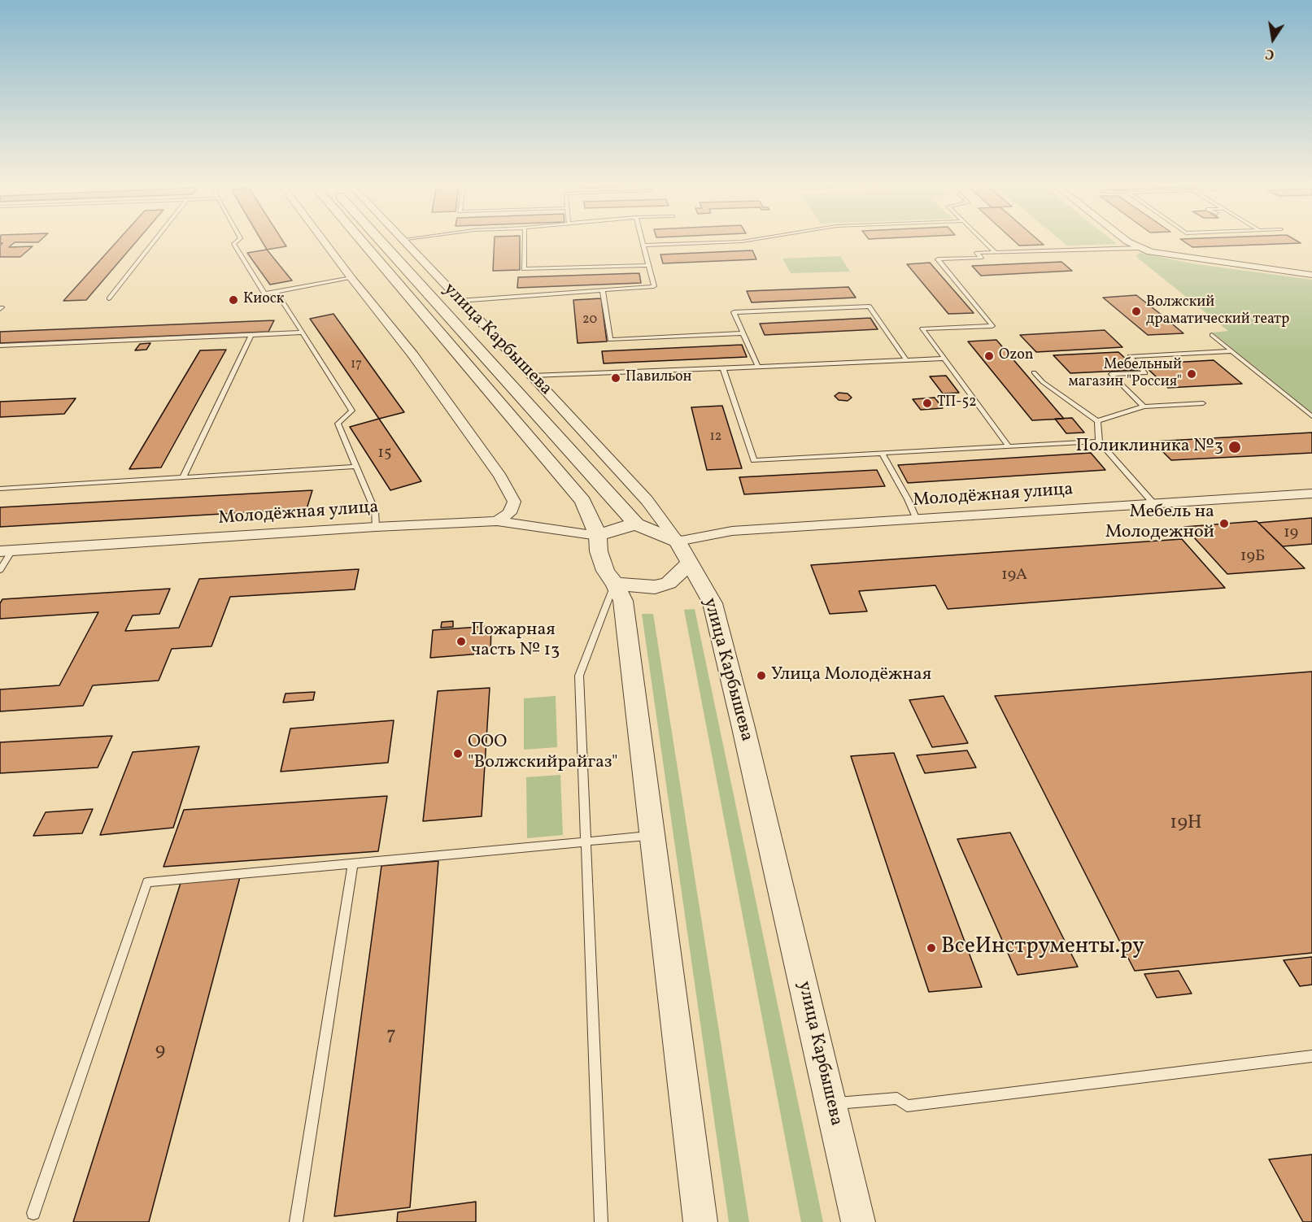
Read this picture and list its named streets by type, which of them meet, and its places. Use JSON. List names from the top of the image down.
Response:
{
  "streets": {
    "street": ["улица Карбышева", "Молодёжная улица"]
  },
  "crossings": [
    ["улица Карбышева", "Молодёжная улица"]
  ],
  "places": [
    "Киоск",
    "Волжский драматический театр",
    "Ozon",
    "Мебельный магазин \"Россия\"",
    "Павильон",
    "ТП-52",
    "Поликлиника №3",
    "Мебель на Молодежной",
    "Пожарная часть № 13",
    "Улица Молодёжная",
    "ООО \"Волжскийрайгаз\"",
    "ВсеИнструменты.ру"
  ],
  "house_numbers": [
    "20",
    "17",
    "12",
    "15",
    "19",
    "19Б",
    "19А",
    "19Н",
    "7",
    "9"
  ],
  "north": "bottom"
}
